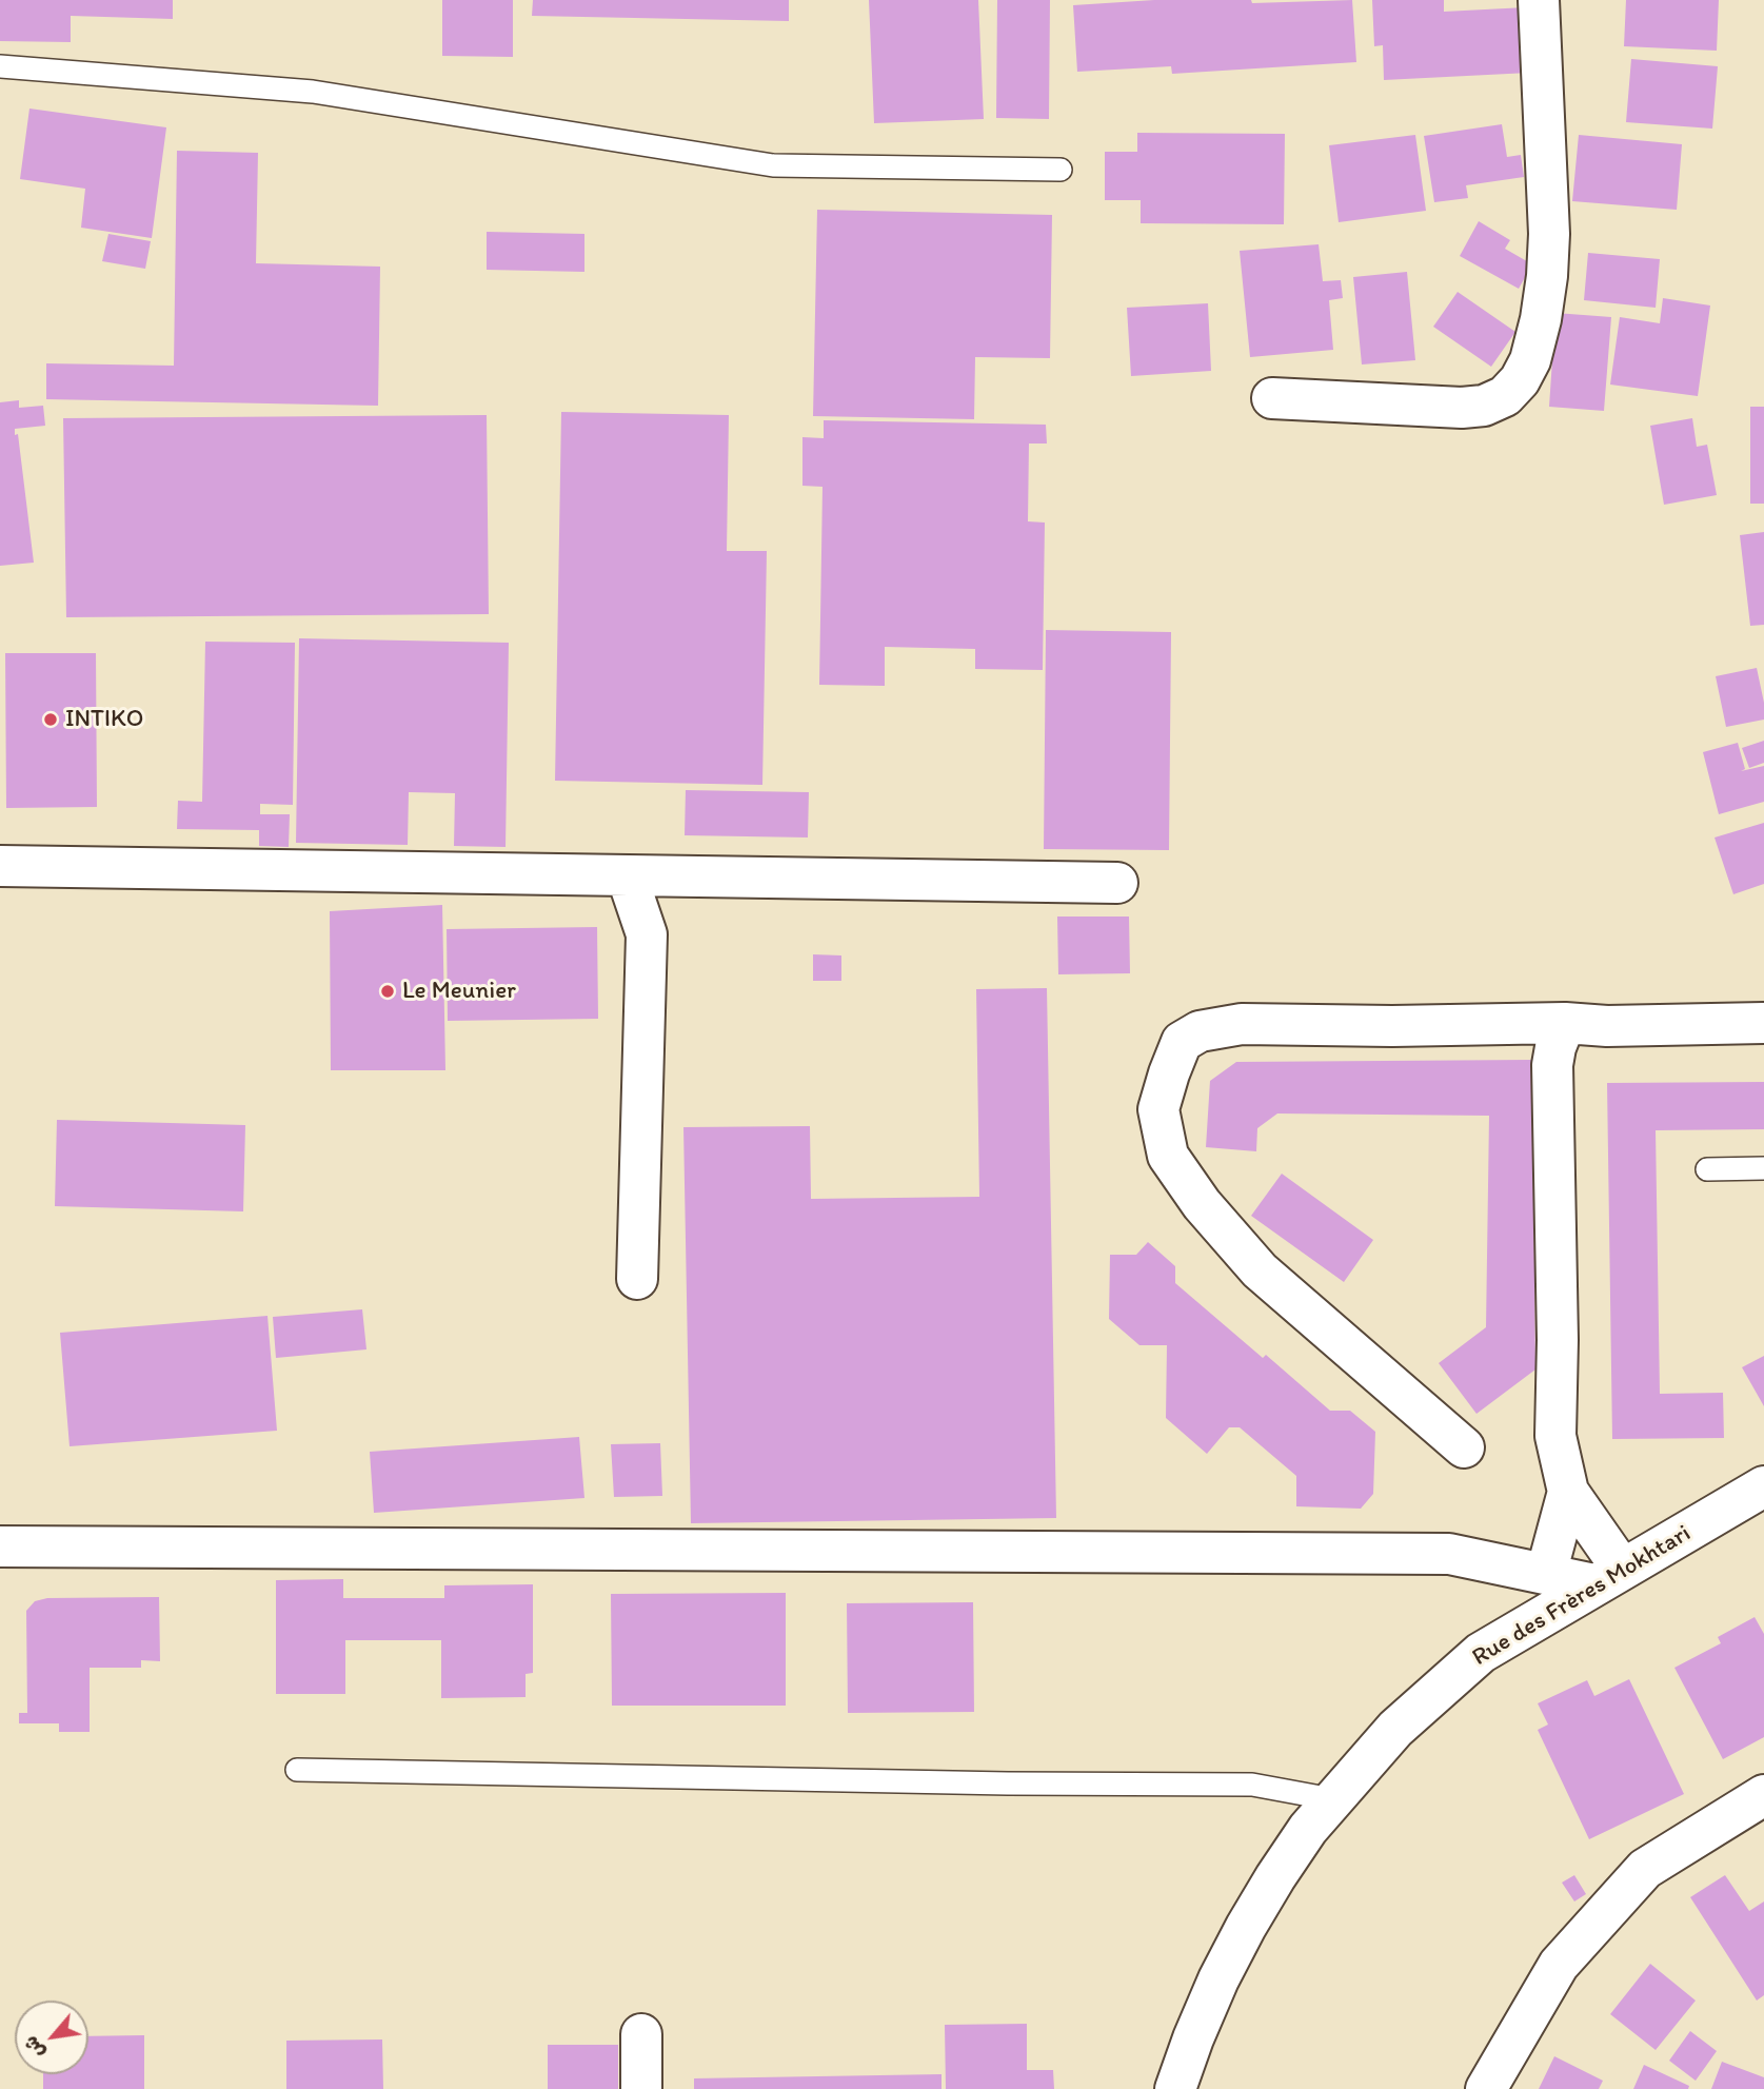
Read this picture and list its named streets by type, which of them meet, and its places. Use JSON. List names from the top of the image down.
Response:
{
  "streets": {
    "street": ["Rue des Frères Mokhtari"]
  },
  "places": ["INTIKO", "Le Meunier"],
  "north": "bottom left"
}
